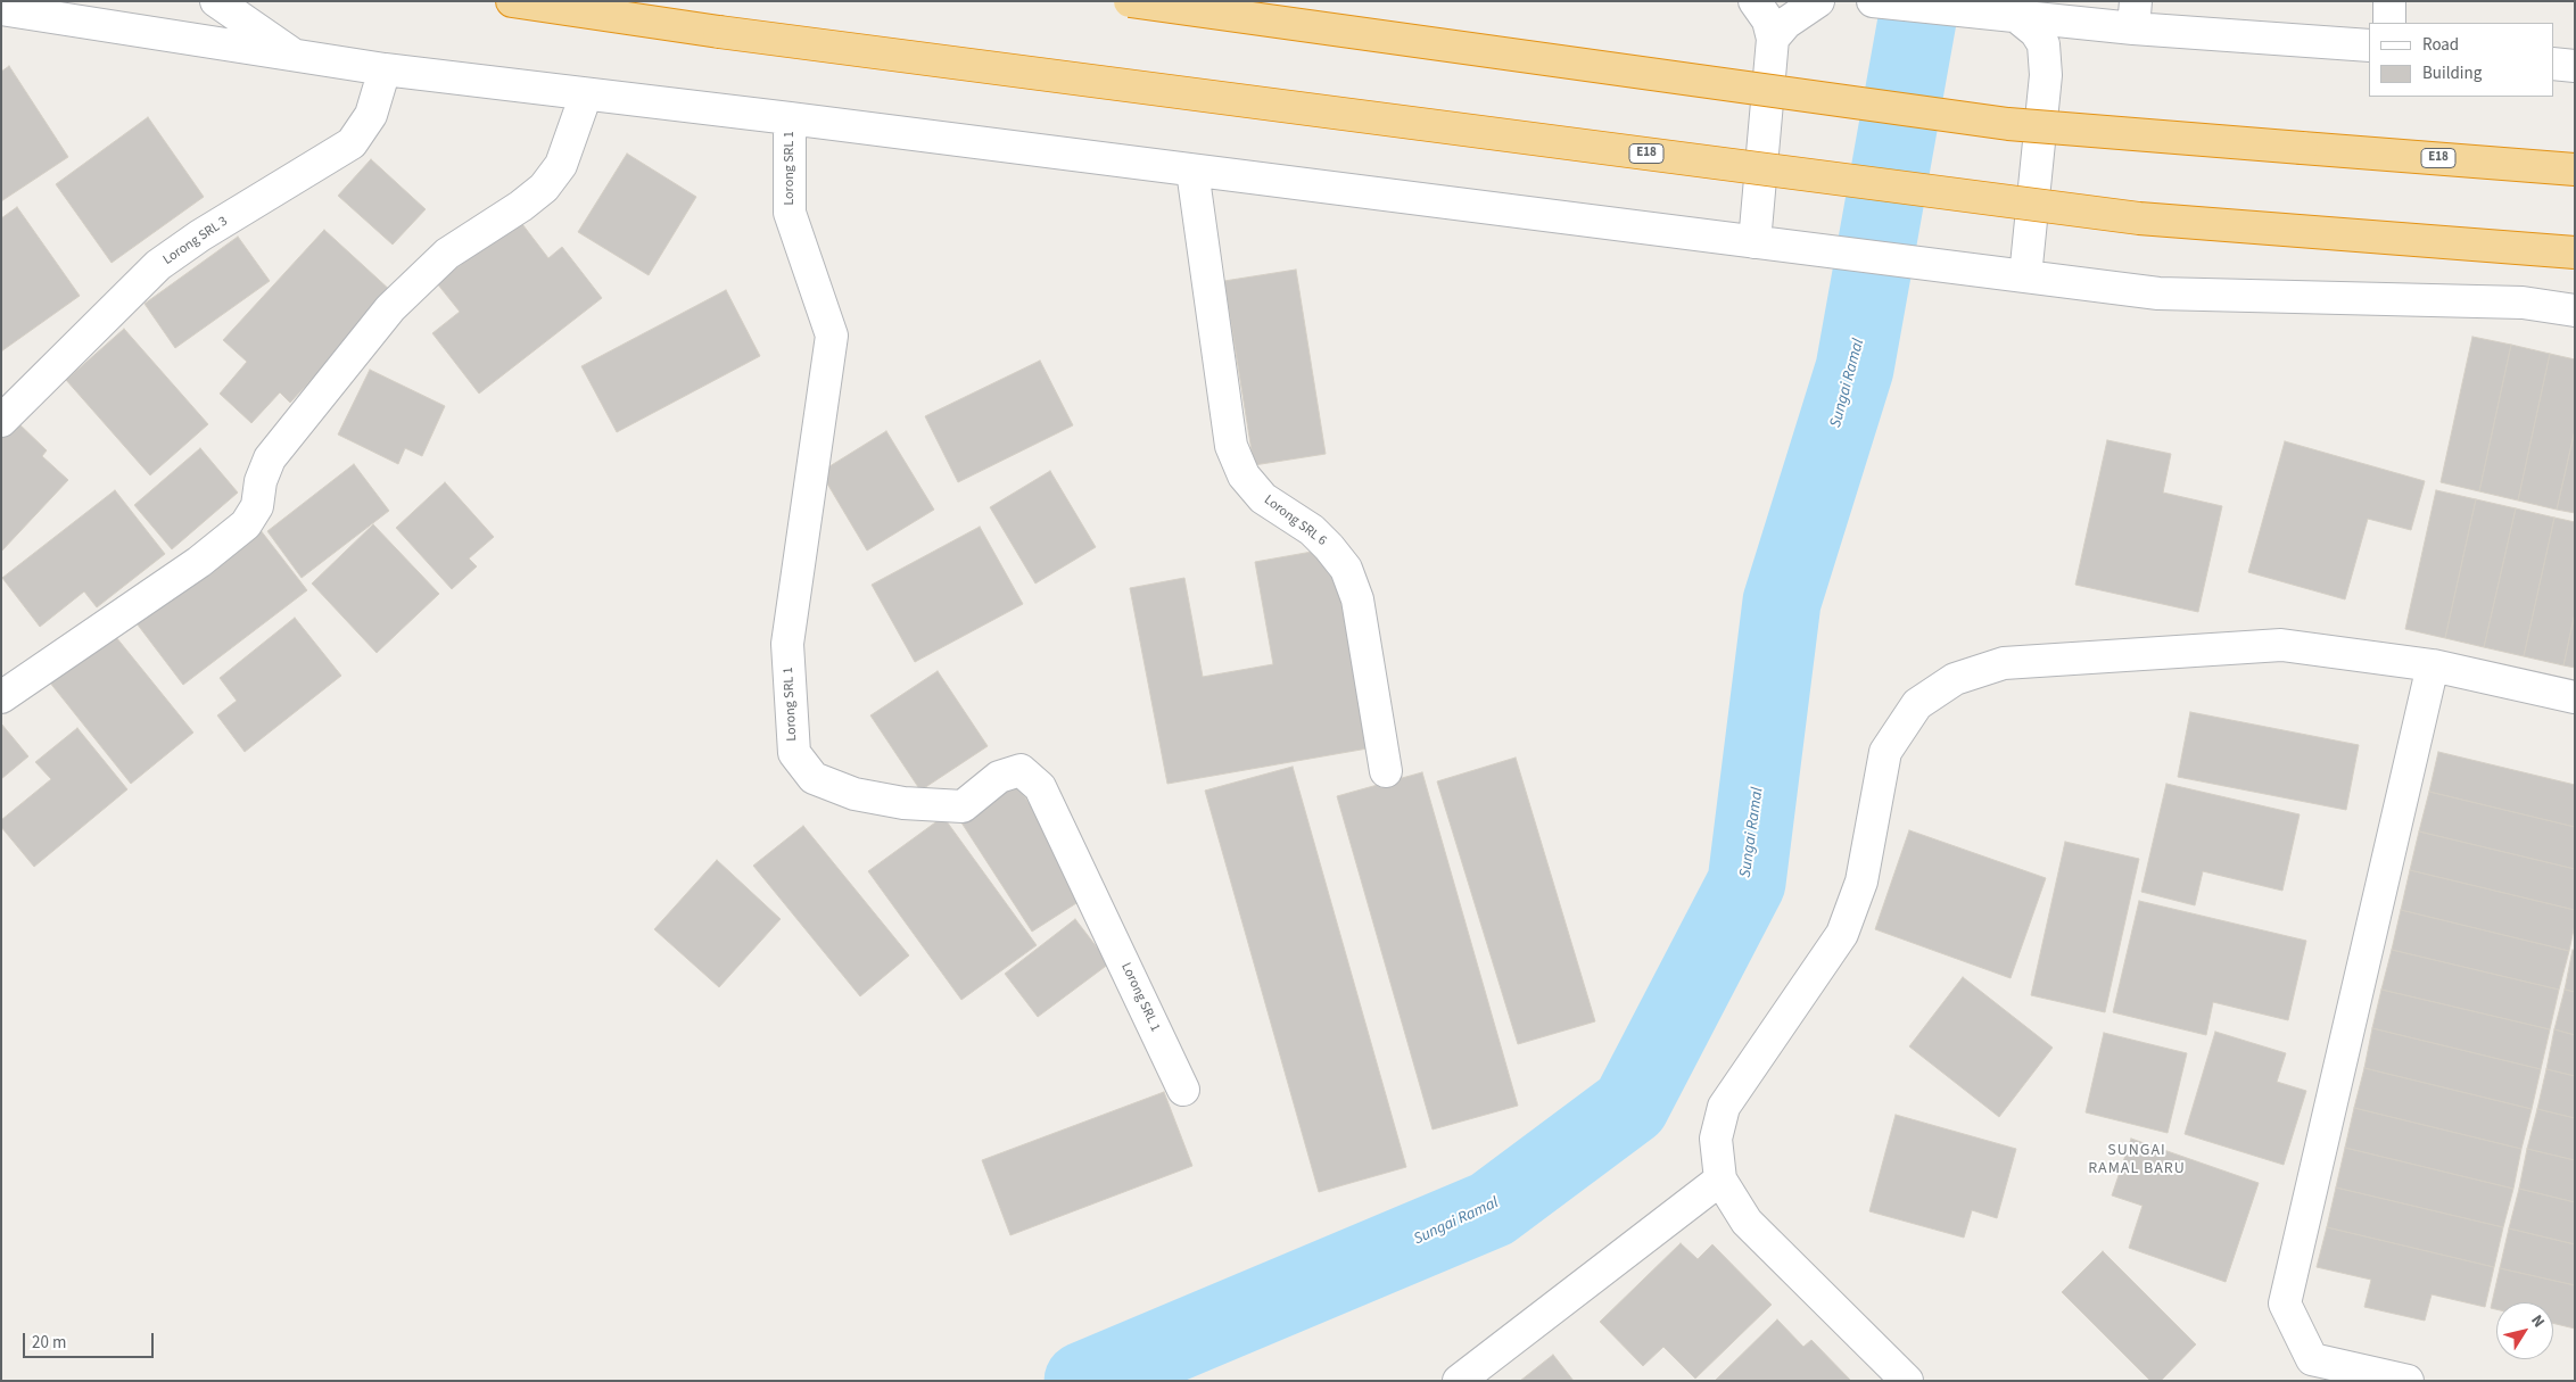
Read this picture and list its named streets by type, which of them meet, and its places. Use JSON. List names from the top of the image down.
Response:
{
  "streets": {
    "highway": ["E18"],
    "street": ["Lorong SRL 1", "Lorong SRL 3", "Lorong SRL 6"]
  },
  "districts": ["SUNGAI RAMAL BARU"],
  "water": ["Sungai Ramal"],
  "legend": ["Road", "Building"],
  "scale_bar": "20 m",
  "north": "top right"
}
